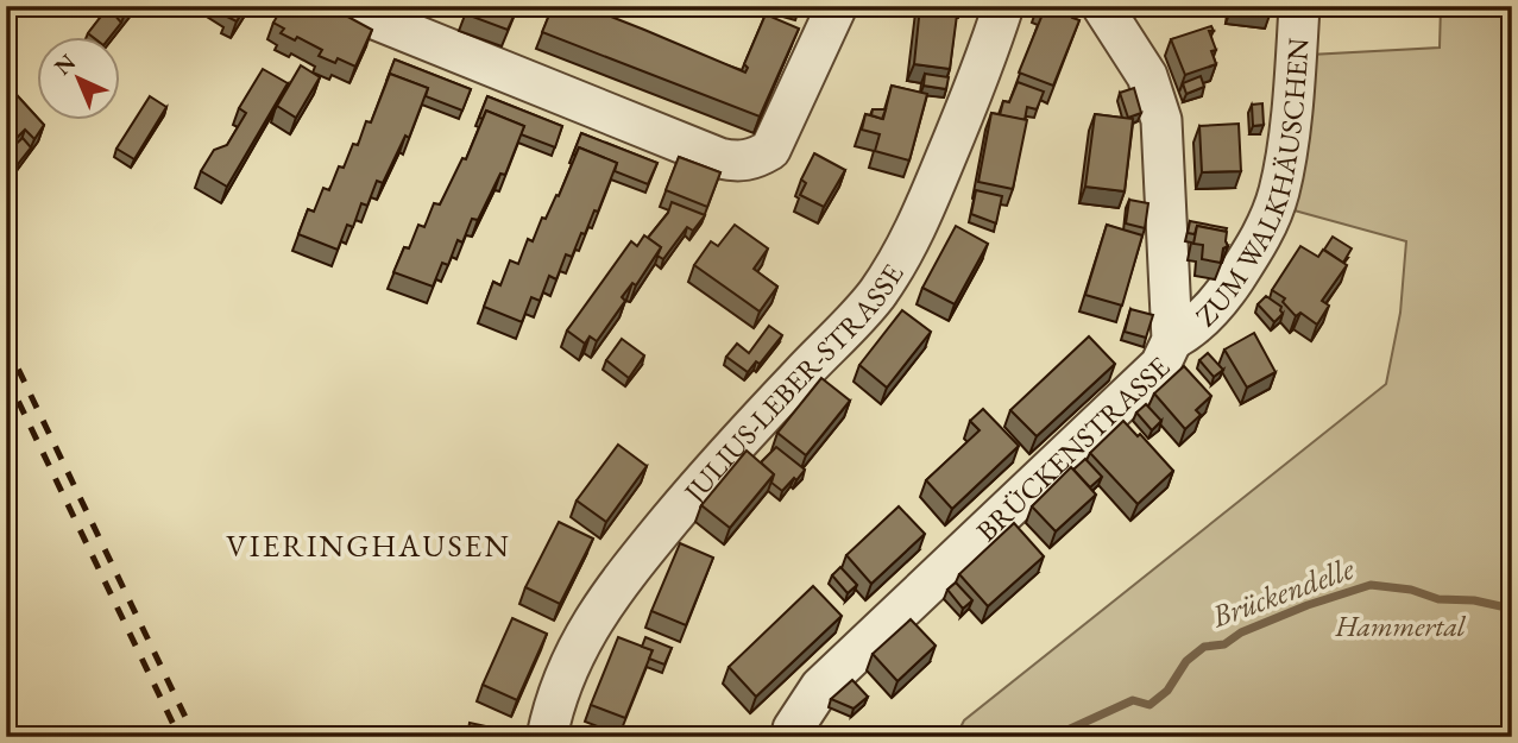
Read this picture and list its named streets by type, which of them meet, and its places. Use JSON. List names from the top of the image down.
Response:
{
  "streets": {
    "street": ["ZUM WALKHÄUSCHEN", "JULIUS-LEBER-STRASSE", "BRÜCKENSTRASSE"]
  },
  "crossings": [
    ["ZUM WALKHÄUSCHEN", "BRÜCKENSTRASSE"]
  ],
  "districts": ["VIERINGHAUSEN"],
  "water": ["Brückendelle"],
  "parks": ["Hammertal"],
  "north": "top left"
}
